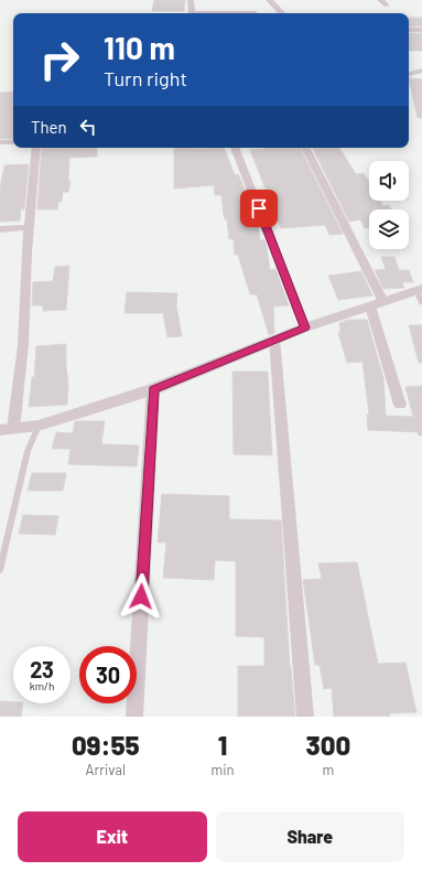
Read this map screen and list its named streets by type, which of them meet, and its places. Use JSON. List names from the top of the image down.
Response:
{
  "page": {
    "turn": ["110 m", "Turn right"],
    "then": "Then",
    "speed": "23 km/h",
    "limit": "30",
    "eta": [
      "09:55",
      "Arrival",
      "1",
      "min",
      "300",
      "m"
    ],
    "buttons": ["Exit", "Share"]
  }
}
